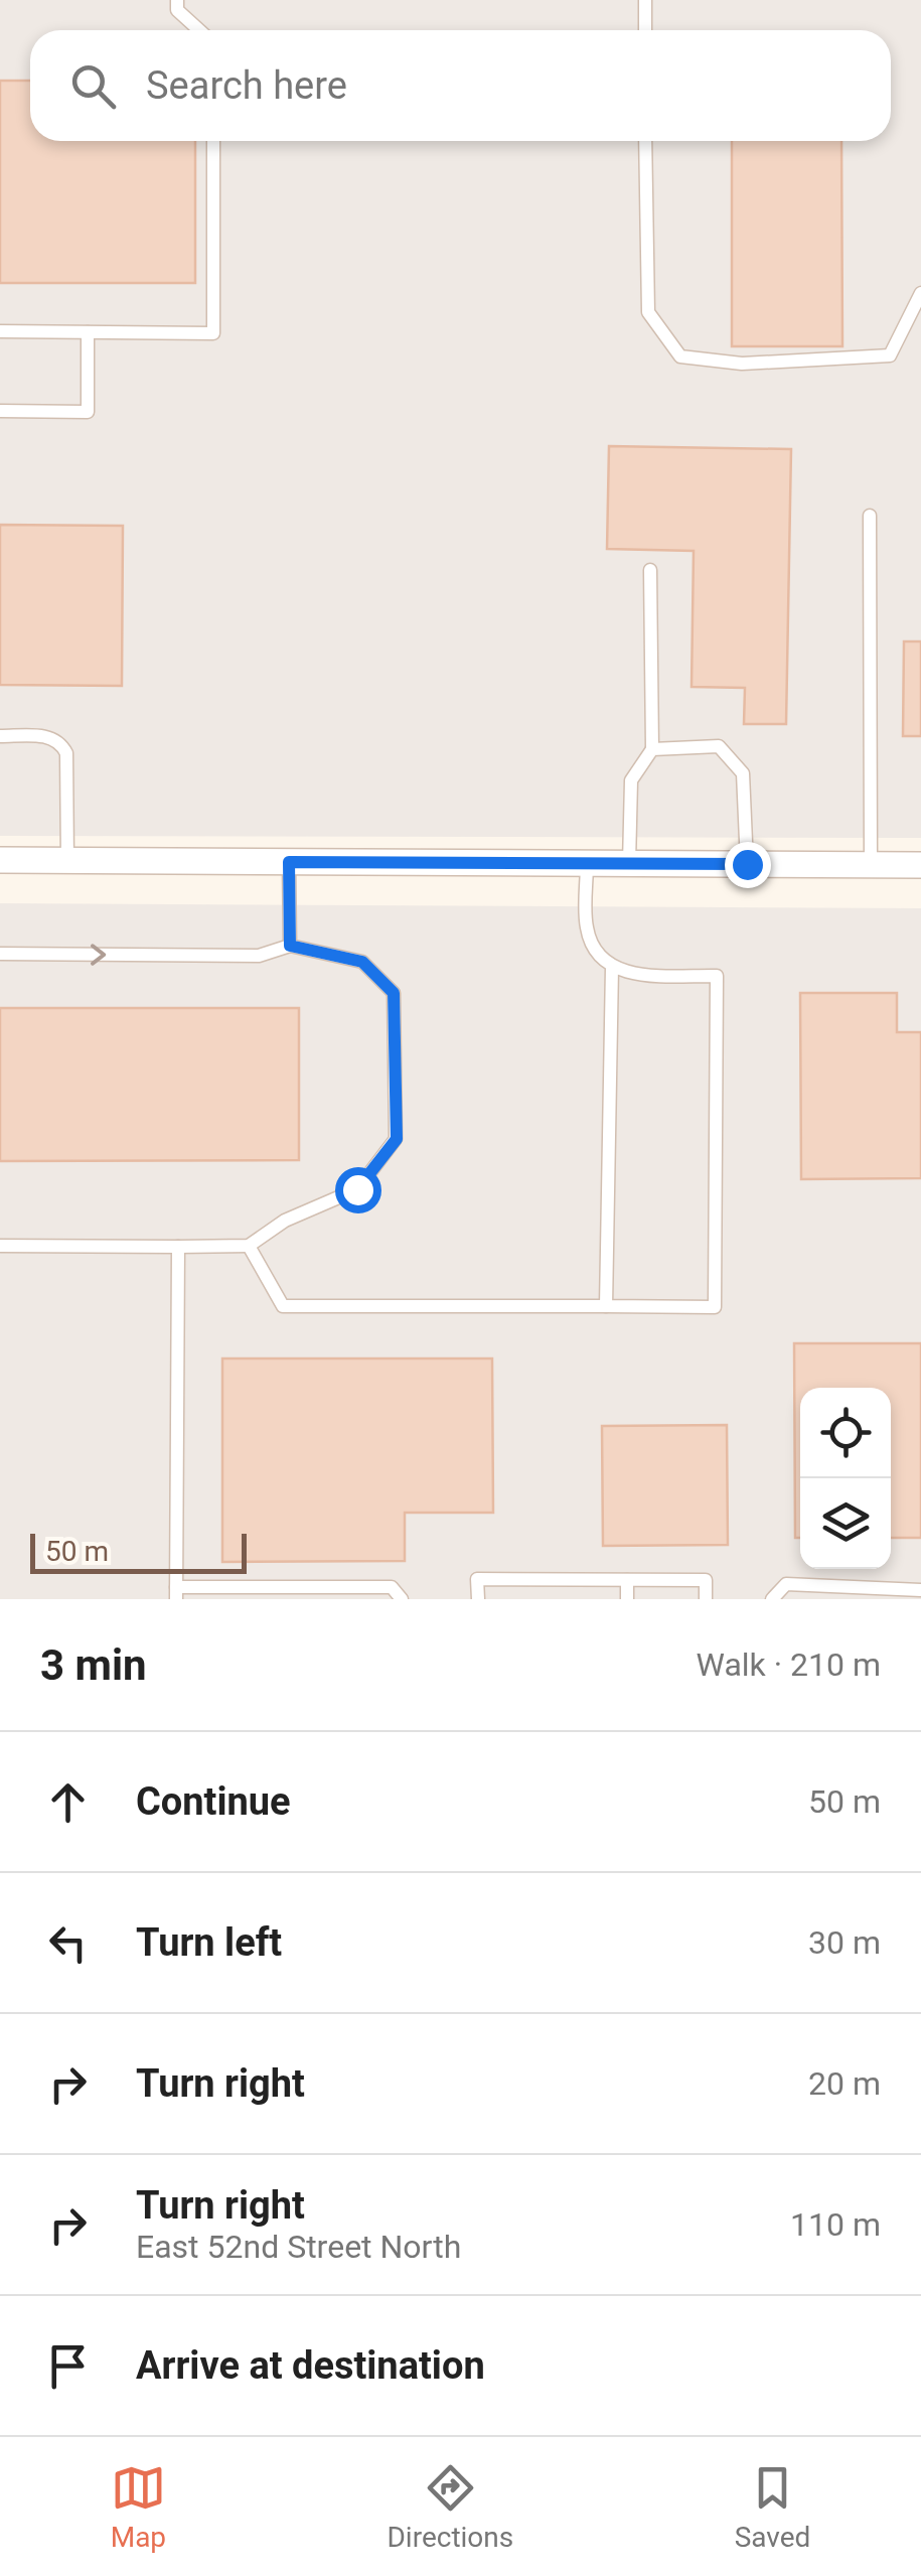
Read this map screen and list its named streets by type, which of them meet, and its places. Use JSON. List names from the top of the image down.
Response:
{
  "scale_bar": "50 m",
  "page": {
    "search": "Search here",
    "scale": "50 m",
    "heading": ["3 min", "Walk · 210 m"],
    "list": [
      ["Continue", "50 m"],
      ["Turn left", "30 m"],
      ["Turn right", "20 m"],
      ["Turn right", "East 52nd Street North", "110 m"],
      "Arrive at destination"
    ],
    "nav": ["Map", "Directions", "Saved"]
  }
}
